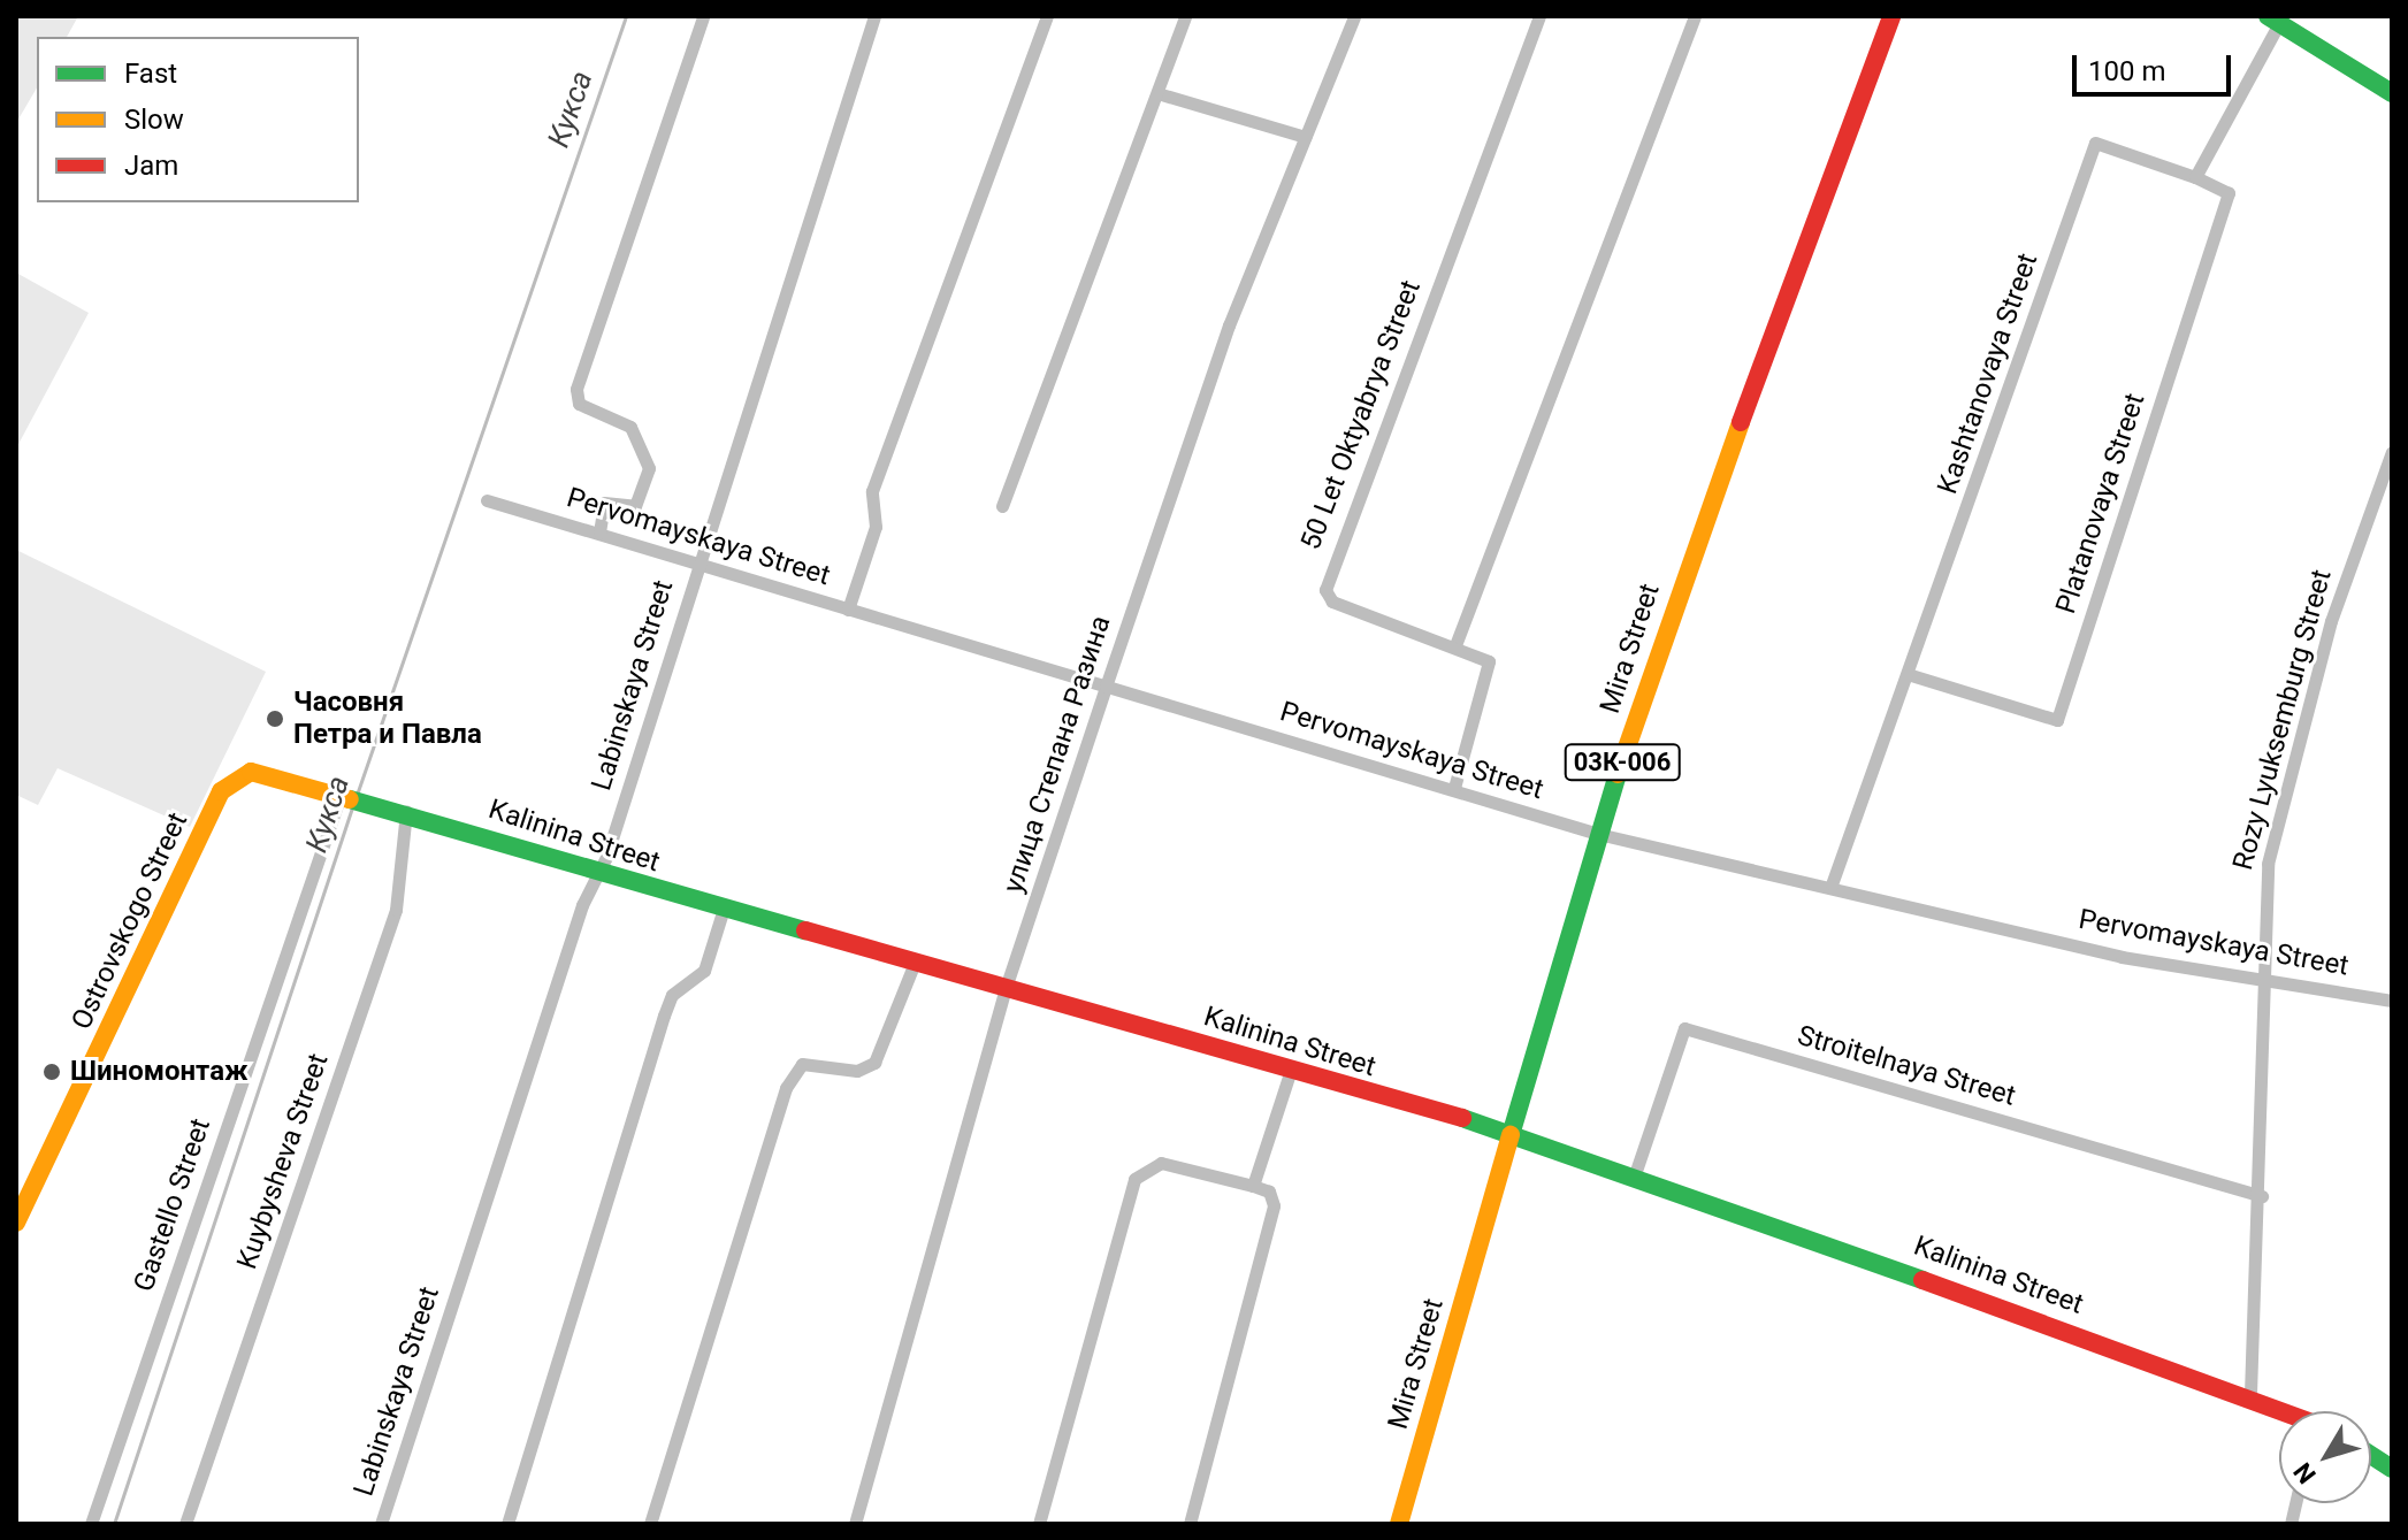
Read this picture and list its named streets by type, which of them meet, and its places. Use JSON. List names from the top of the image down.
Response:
{
  "streets": {
    "street": [
      "Kashtanovaya Street",
      "50 Let Oktyabrya Street",
      "Platanovaya Street",
      "Pervomayskaya Street",
      "Mira Street",
      "Labinskaya Street",
      "Rozy Lyuksemburg Street",
      "улица Степана Разина",
      "03К-006",
      "Kalinina Street",
      "Ostrovskogo Street",
      "Stroitelnaya Street",
      "Kuybysheva Street",
      "Gastello Street"
    ]
  },
  "crossings": [
    ["Kashtanovaya Street", "Platanovaya Street"],
    ["Kashtanovaya Street", "Pervomayskaya Street"],
    ["50 Let Oktyabrya Street", "Pervomayskaya Street"],
    ["Pervomayskaya Street", "Mira Street"],
    ["Pervomayskaya Street", "Labinskaya Street"],
    ["Pervomayskaya Street", "Rozy Lyuksemburg Street"],
    ["Pervomayskaya Street", "улица Степана Разина"],
    ["Mira Street", "Kalinina Street"],
    ["Labinskaya Street", "Kalinina Street"],
    ["Rozy Lyuksemburg Street", "Kalinina Street"],
    ["Rozy Lyuksemburg Street", "Stroitelnaya Street"],
    ["улица Степана Разина", "Kalinina Street"],
    ["Kalinina Street", "Ostrovskogo Street"],
    ["Kalinina Street", "Stroitelnaya Street"],
    ["Kalinina Street", "Kuybysheva Street"],
    ["Kalinina Street", "Gastello Street"]
  ],
  "water": ["Кукса"],
  "places": ["Часовня Петра и Павла", "Шиномонтаж"],
  "legend": ["Fast", "Slow", "Jam"],
  "scale_bar": "100 m",
  "north": "bottom left"
}
